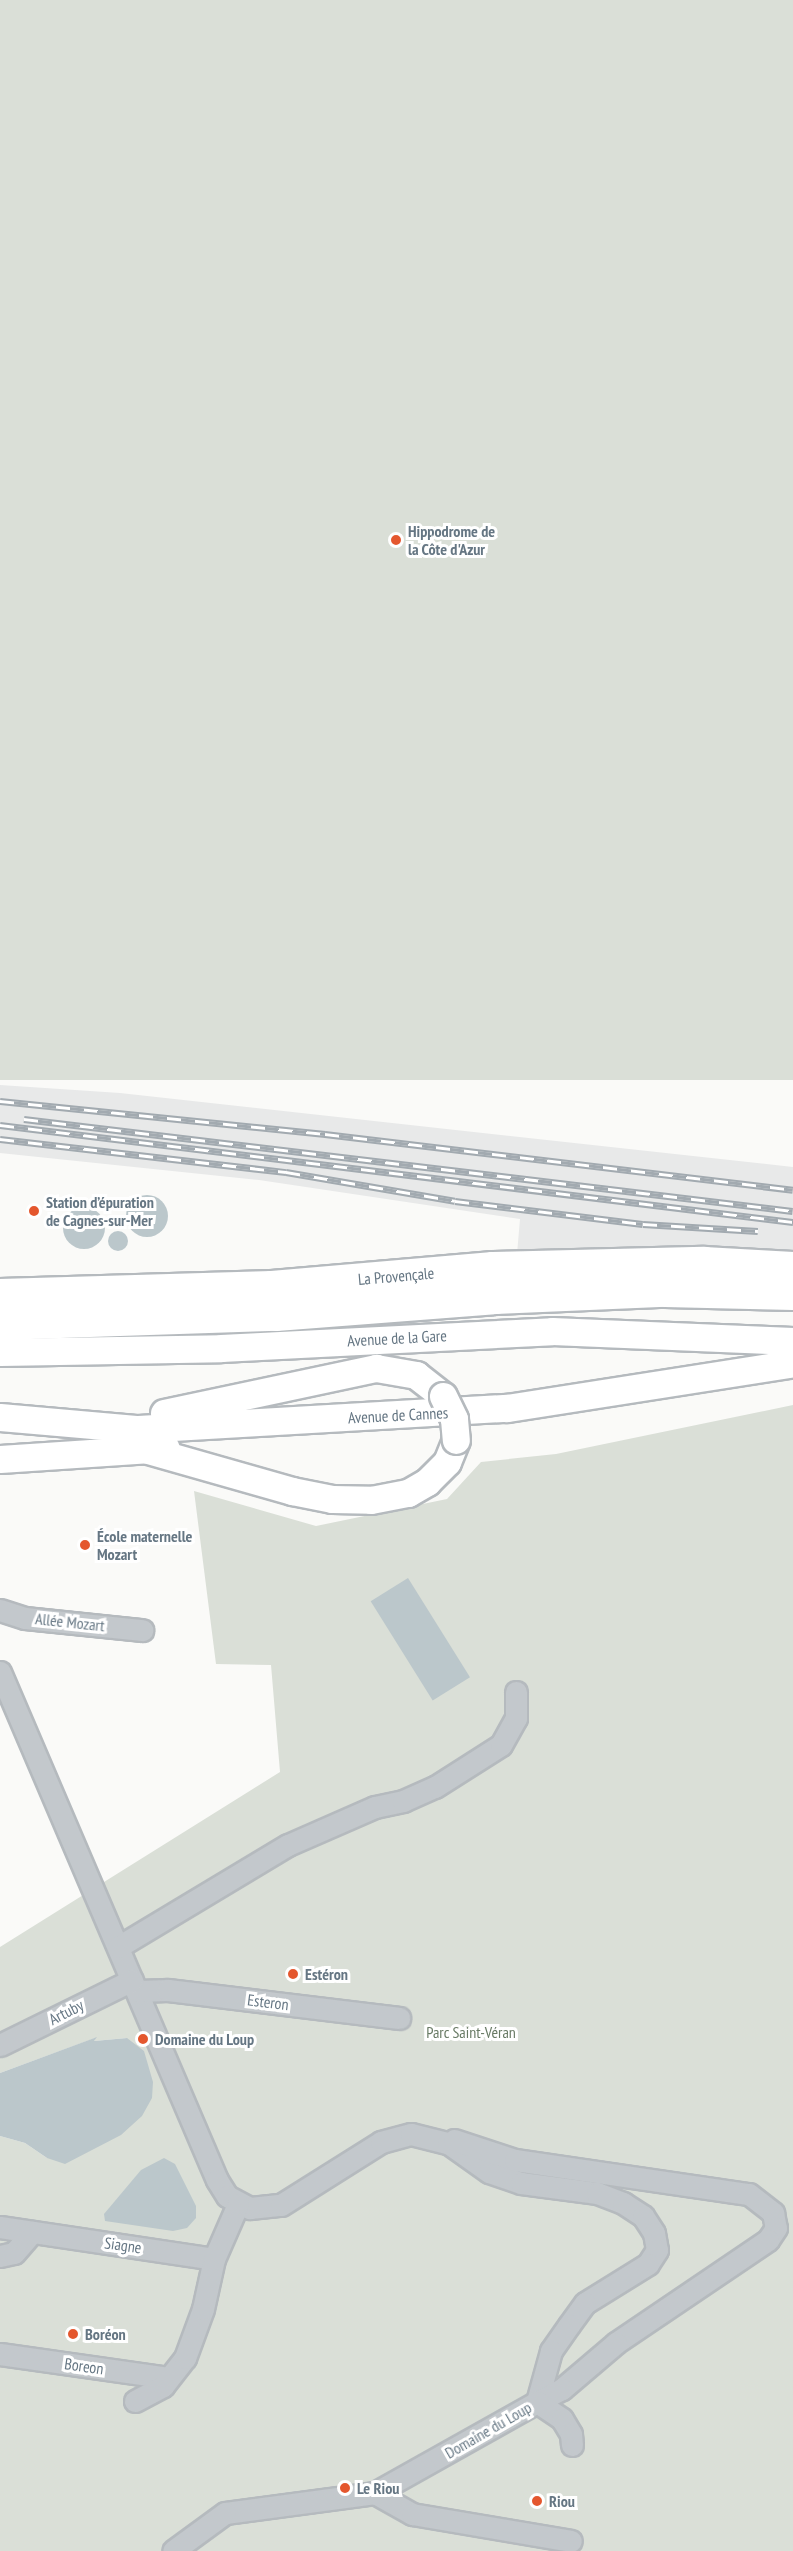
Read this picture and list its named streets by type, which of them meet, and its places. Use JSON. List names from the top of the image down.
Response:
{
  "streets": {
    "highway": ["La Provençale"],
    "main road": ["Avenue de la Gare", "Avenue de Cannes"],
    "street": [
      "Allée Mozart",
      "Esteron",
      "Artuby",
      "Siagne",
      "Boreon",
      "Domaine du Loup"
    ]
  },
  "crossings": [
    ["Esteron", "Artuby"]
  ],
  "parks": ["Parc Saint-Véran"],
  "places": [
    "Hippodrome de la Côte d'Azur",
    "Station d’épuration de Cagnes-sur-Mer",
    "École maternelle Mozart",
    "Estéron",
    "Domaine du Loup",
    "Boréon",
    "Le Riou",
    "Riou"
  ]
}
